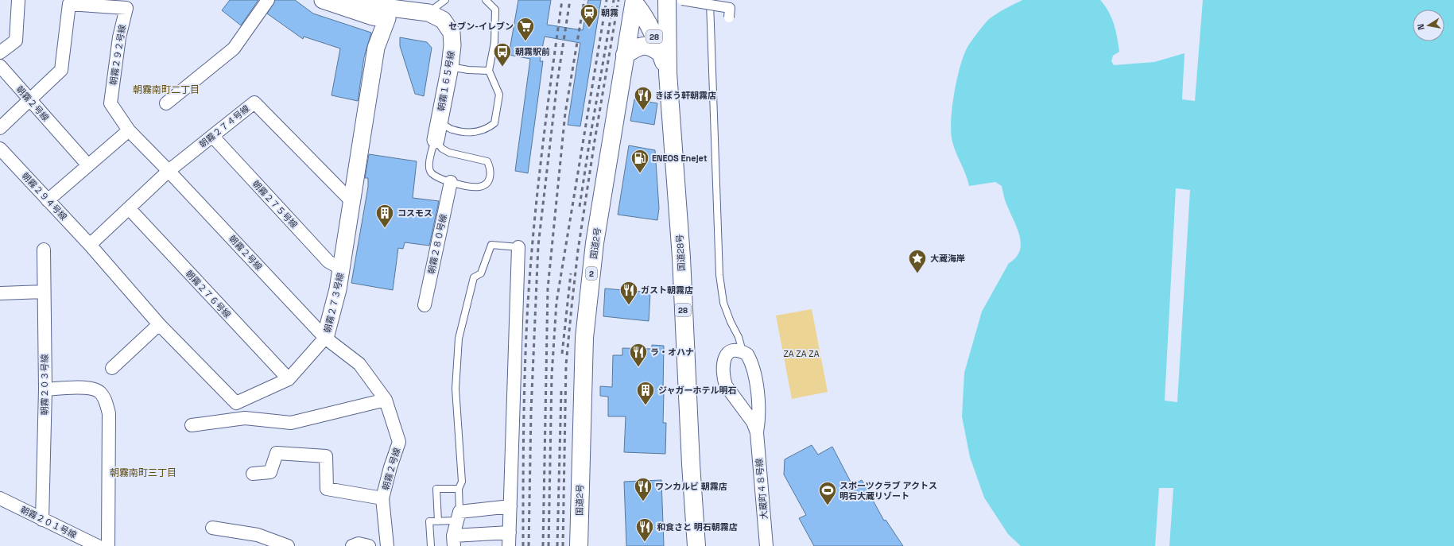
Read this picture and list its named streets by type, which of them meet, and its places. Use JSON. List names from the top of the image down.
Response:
{
  "streets": {
    "highway": [
      "28",
      "国道2号",
      "国道28号",
      "2"
    ],
    "street": [
      "朝霧２９２号線",
      "朝霧１６５号線",
      "朝霧２号線",
      "朝霧２７４号線",
      "朝霧２９４号線",
      "朝霧２７５号線",
      "朝霧２８０号線",
      "朝霧２７６号線",
      "朝霧２７３号線",
      "朝霧２０３号線",
      "大蔵町４８号線",
      "朝霧２０１号線"
    ]
  },
  "crossings": [
    ["朝霧２９２号線", "朝霧２号線"],
    ["朝霧１６５号線", "朝霧２７３号線"],
    ["朝霧２号線", "朝霧２７４号線"],
    ["朝霧２号線", "朝霧２７３号線"],
    ["朝霧２７４号線", "朝霧２９４号線"],
    ["朝霧２７４号線", "朝霧２７５号線"],
    ["朝霧２７４号線", "朝霧２７６号線"],
    ["朝霧２７４号線", "朝霧２７３号線"],
    ["朝霧２９４号線", "朝霧２７３号線"],
    ["朝霧２７５号線", "朝霧２７３号線"],
    ["国道2号", "国道28号"],
    ["朝霧２７６号線", "朝霧２７３号線"],
    ["朝霧２０３号線", "朝霧２０１号線"]
  ],
  "districts": ["朝霧南町二丁目", "朝霧南町三丁目"],
  "parks": ["ZA ZA ZA"],
  "places": {
    "station": ["朝霧"],
    "supermarket": ["セブン-イレブン"],
    "bus stop": ["朝霧駅前"],
    "restaurant": [
      "きぼう軒朝霧店",
      "ガスト朝霧店",
      "ラ・オハナ",
      "ワンカルビ 朝霧店",
      "和食さと 明石朝霧店"
    ],
    "fuel station": ["ENEOS Enejet"],
    "building": ["コスモス", "ジャガーホテル明石"],
    "place": ["大蔵海岸"],
    "sports": ["スポーツクラブ アクトス 明石大蔵リゾート"]
  },
  "north": "left"
}
